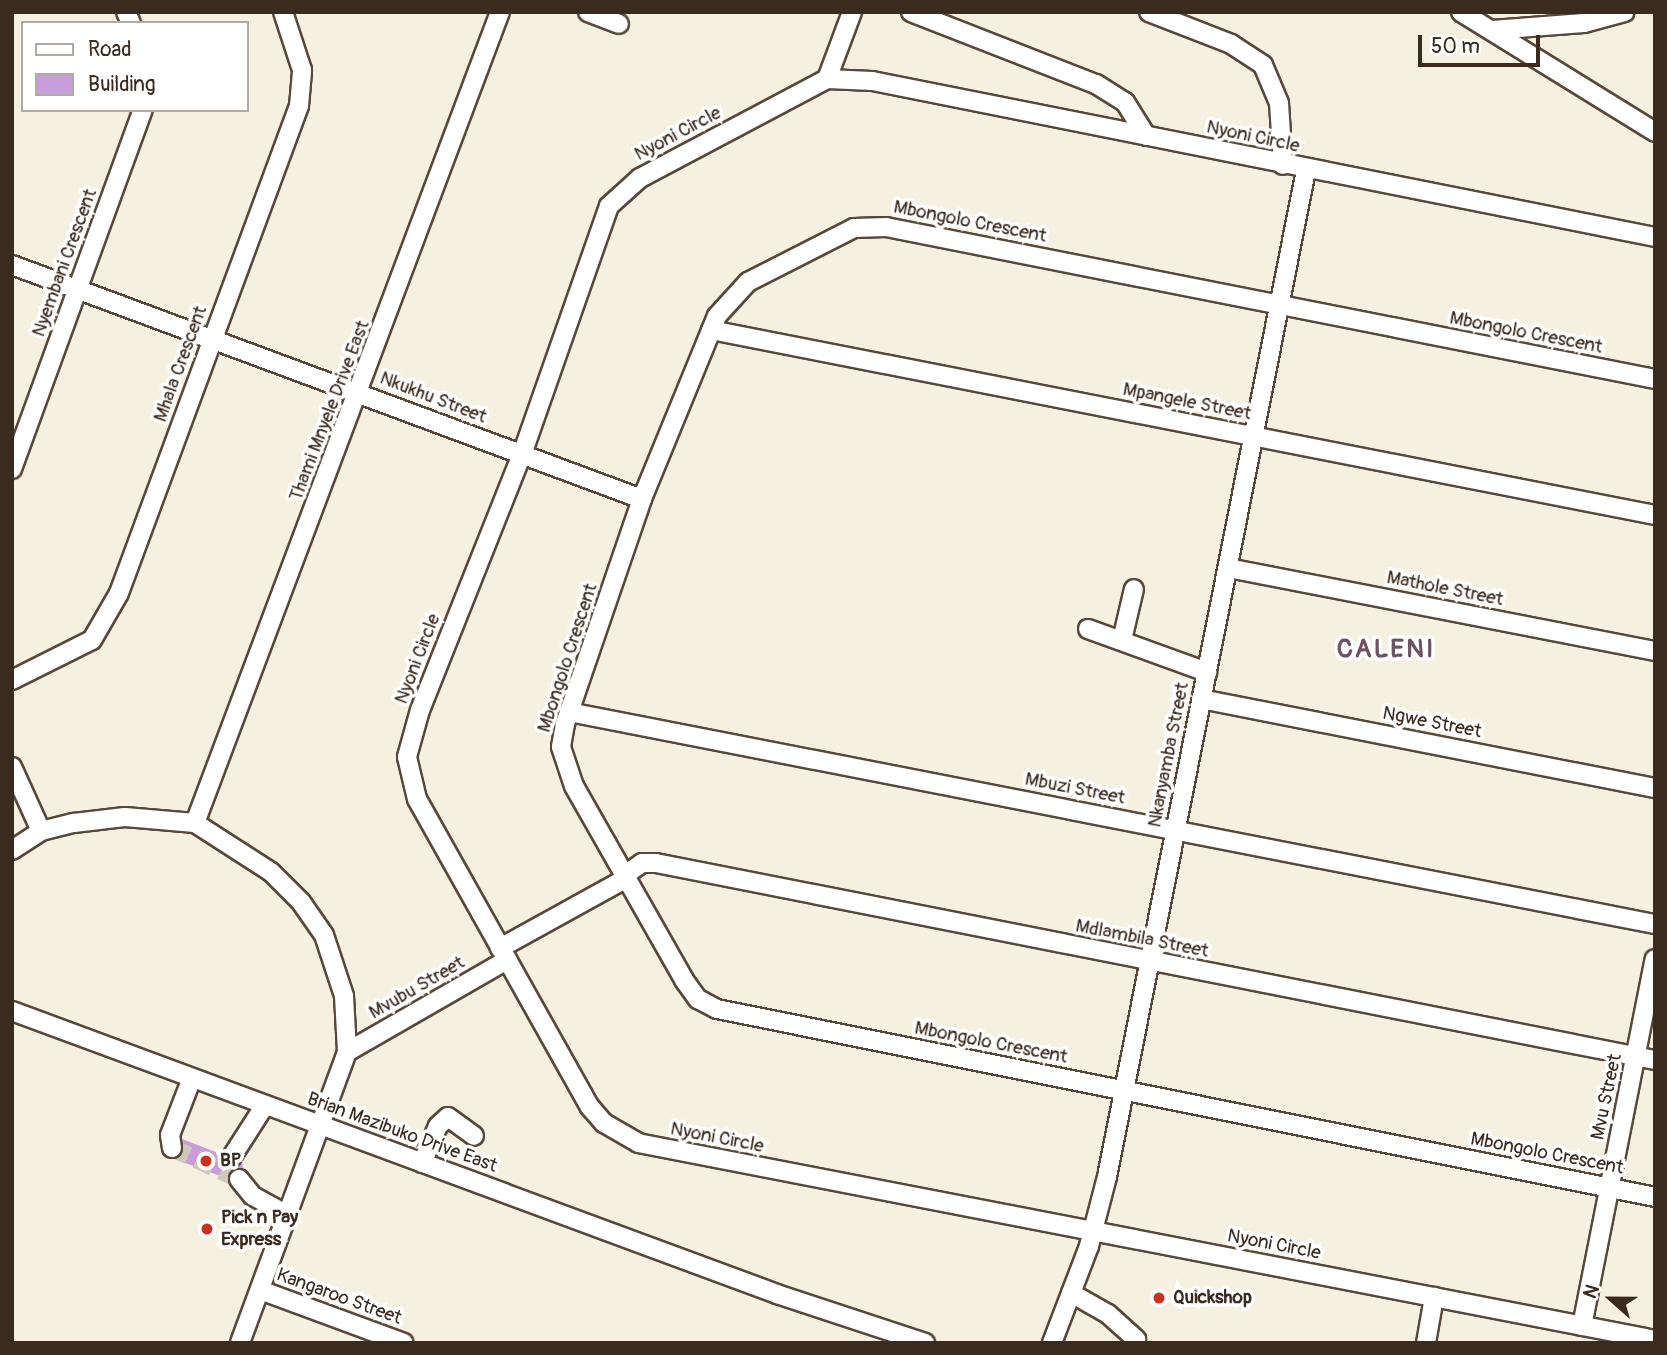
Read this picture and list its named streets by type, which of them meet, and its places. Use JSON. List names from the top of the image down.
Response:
{
  "streets": {
    "street": [
      "Nyoni Circle",
      "Mbongolo Crescent",
      "Nyembani Crescent",
      "Mhala Crescent",
      "Nkukhu Street",
      "Mpangele Street",
      "Thami Mnyele Drive East",
      "Mathole Street",
      "Ngwe Street",
      "Nkanyamba Street",
      "Mbuzi Street",
      "Mdlambila Street",
      "Mvubu Street",
      "Mvu Street",
      "Brian Mazibuko Drive East",
      "Kangaroo Street"
    ]
  },
  "crossings": [
    ["Nyoni Circle", "Nkukhu Street"],
    ["Nyoni Circle", "Nkanyamba Street"],
    ["Nyoni Circle", "Mvubu Street"],
    ["Nyoni Circle", "Mvu Street"],
    ["Mbongolo Crescent", "Nkukhu Street"],
    ["Mbongolo Crescent", "Mpangele Street"],
    ["Mbongolo Crescent", "Nkanyamba Street"],
    ["Mbongolo Crescent", "Mbuzi Street"],
    ["Mbongolo Crescent", "Mdlambila Street"],
    ["Mbongolo Crescent", "Mvubu Street"],
    ["Mbongolo Crescent", "Mvu Street"],
    ["Nyembani Crescent", "Nkukhu Street"],
    ["Mhala Crescent", "Nkukhu Street"],
    ["Nkukhu Street", "Thami Mnyele Drive East"],
    ["Mpangele Street", "Nkanyamba Street"],
    ["Mathole Street", "Nkanyamba Street"],
    ["Ngwe Street", "Nkanyamba Street"],
    ["Nkanyamba Street", "Mbuzi Street"],
    ["Nkanyamba Street", "Mdlambila Street"],
    ["Mdlambila Street", "Mvu Street"]
  ],
  "districts": ["CALENI"],
  "places": ["BP", "Pick n Pay Express", "Quickshop"],
  "legend": ["Road", "Building"],
  "scale_bar": "50 m",
  "north": "left"
}
